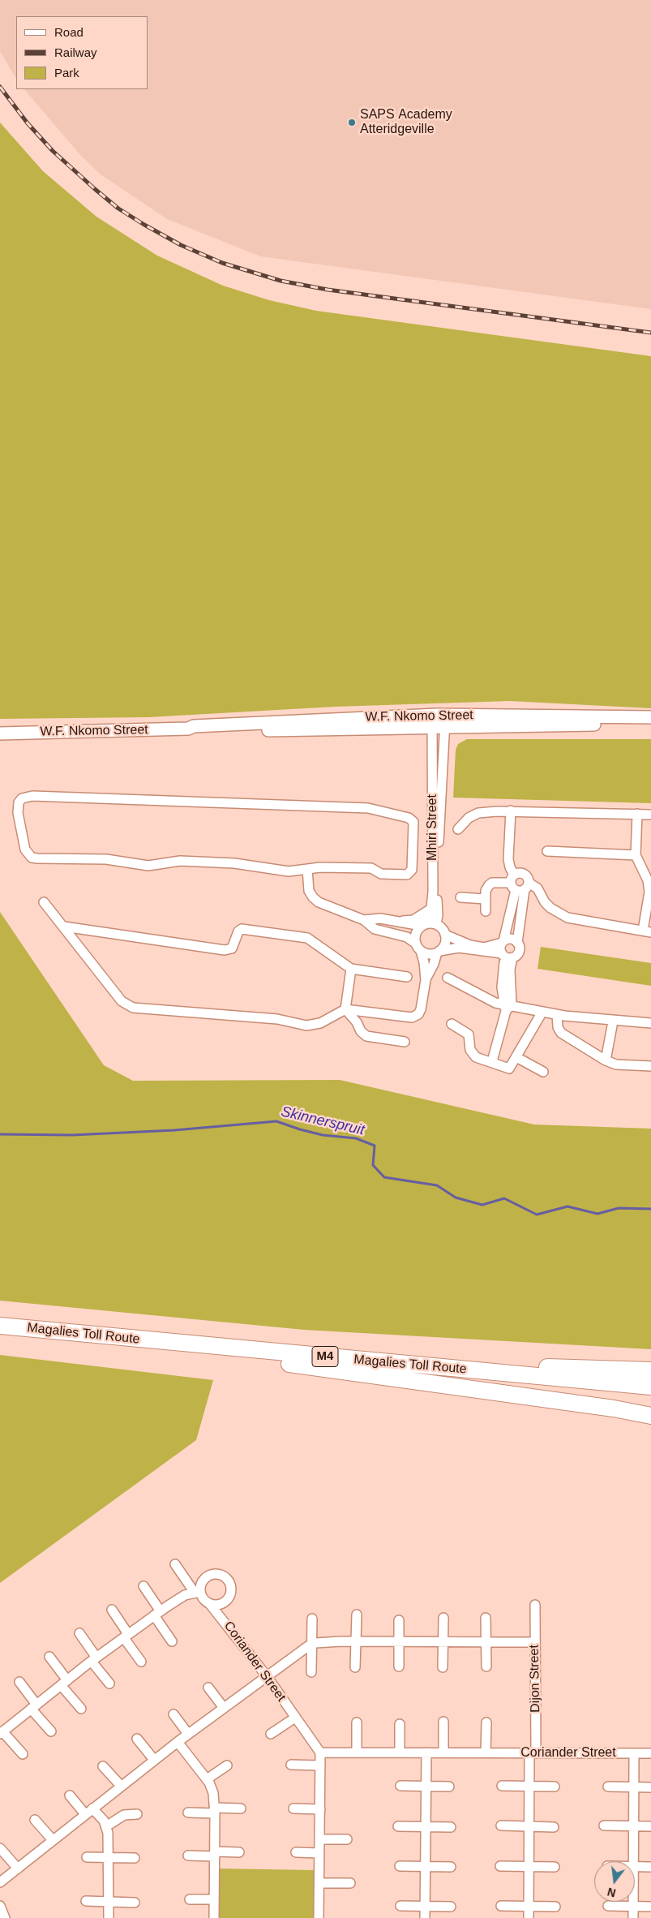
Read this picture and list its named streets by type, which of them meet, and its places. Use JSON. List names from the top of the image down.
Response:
{
  "streets": {
    "highway": ["Magalies Toll Route", "M4"],
    "main road": ["W.F. Nkomo Street"],
    "street": ["Mhiri Street", "Coriander Street", "Dijon Street"]
  },
  "crossings": [
    ["W.F. Nkomo Street", "Mhiri Street"],
    ["Coriander Street", "Dijon Street"]
  ],
  "water": ["Skinnerspruit"],
  "places": ["SAPS Academy Atteridgeville"],
  "legend": ["Road", "Railway", "Park"],
  "north": "bottom"
}
